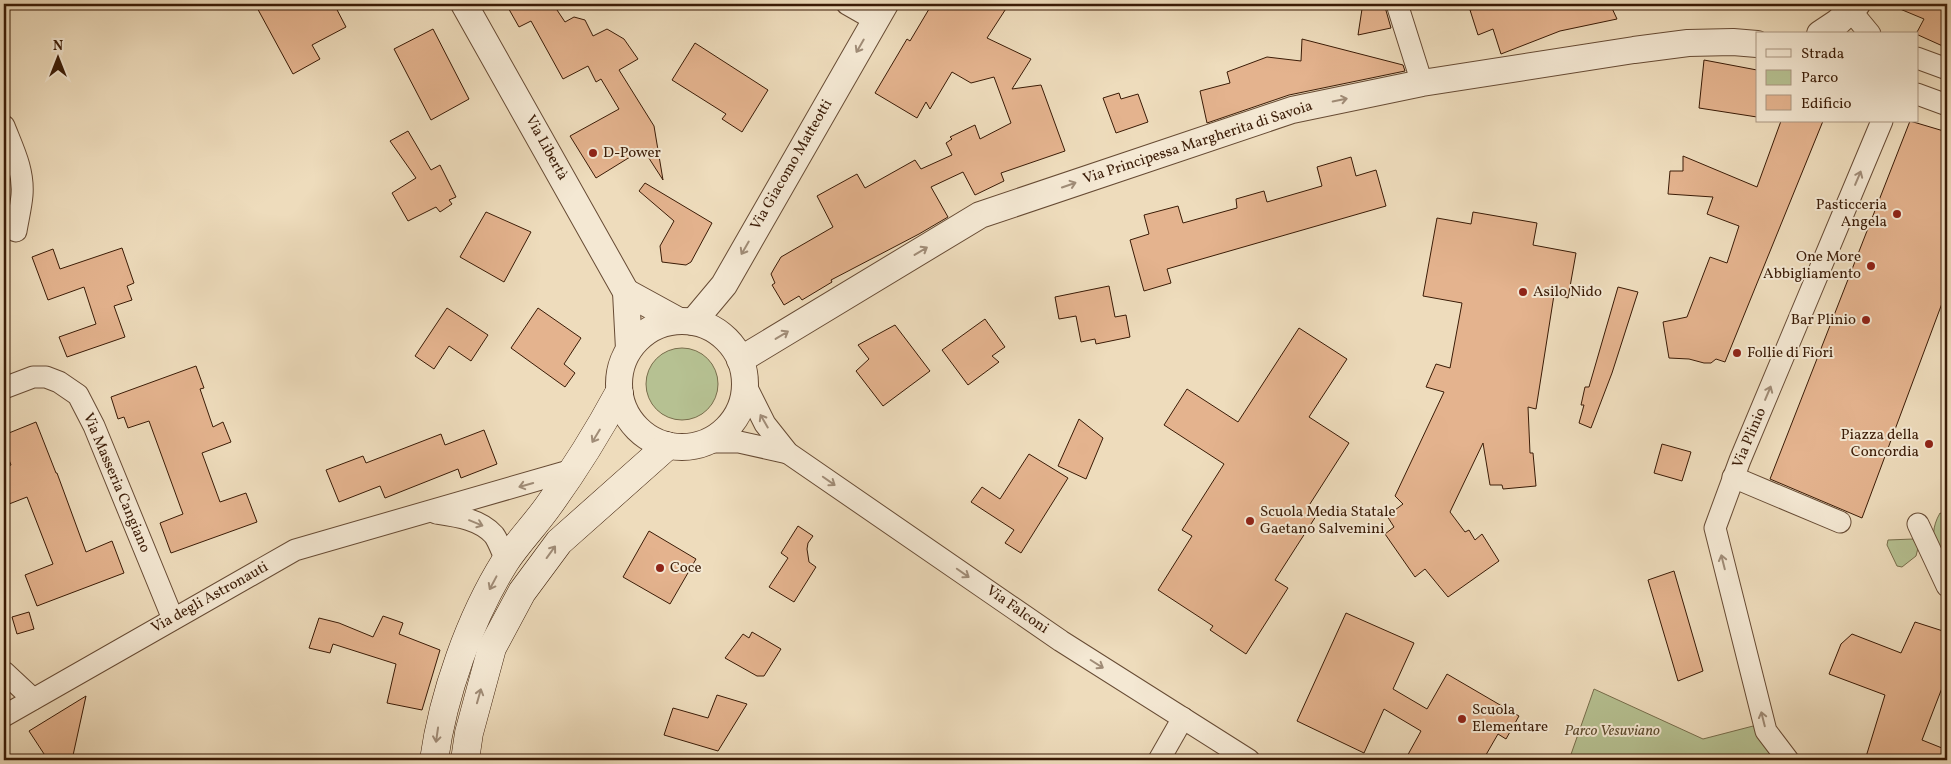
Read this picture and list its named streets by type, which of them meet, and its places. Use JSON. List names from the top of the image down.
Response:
{
  "streets": {
    "street": [
      "Via Principessa Margherita di Savoia",
      "Via Libertà",
      "Via Giacomo Matteotti",
      "Via Plinio",
      "Via Masseria Cangiano",
      "Via degli Astronauti",
      "Via Falconi"
    ]
  },
  "crossings": [
    ["Via Principessa Margherita di Savoia", "Via Libertà"],
    ["Via Principessa Margherita di Savoia", "Via Giacomo Matteotti"],
    ["Via Principessa Margherita di Savoia", "Via Falconi"],
    ["Via Libertà", "Via Giacomo Matteotti"],
    ["Via Libertà", "Via Falconi"],
    ["Via Giacomo Matteotti", "Via Falconi"],
    ["Via Masseria Cangiano", "Via degli Astronauti"]
  ],
  "one_way": ["Via Principessa Margherita di Savoia", "Via Giacomo Matteotti", "Via Plinio"],
  "parks": ["Parco Vesuviano"],
  "places": [
    "D-Power",
    "Pasticceria Angela",
    "One More Abbigliamento",
    "Asilo Nido",
    "Bar Plinio",
    "Follie di Fiori",
    "Piazza della Concordia",
    "Scuola Media Statale Gaetano Salvemini",
    "Coce",
    "Scuola Elementare"
  ],
  "legend": ["Strada", "Parco", "Edificio"],
  "north": "top"
}
